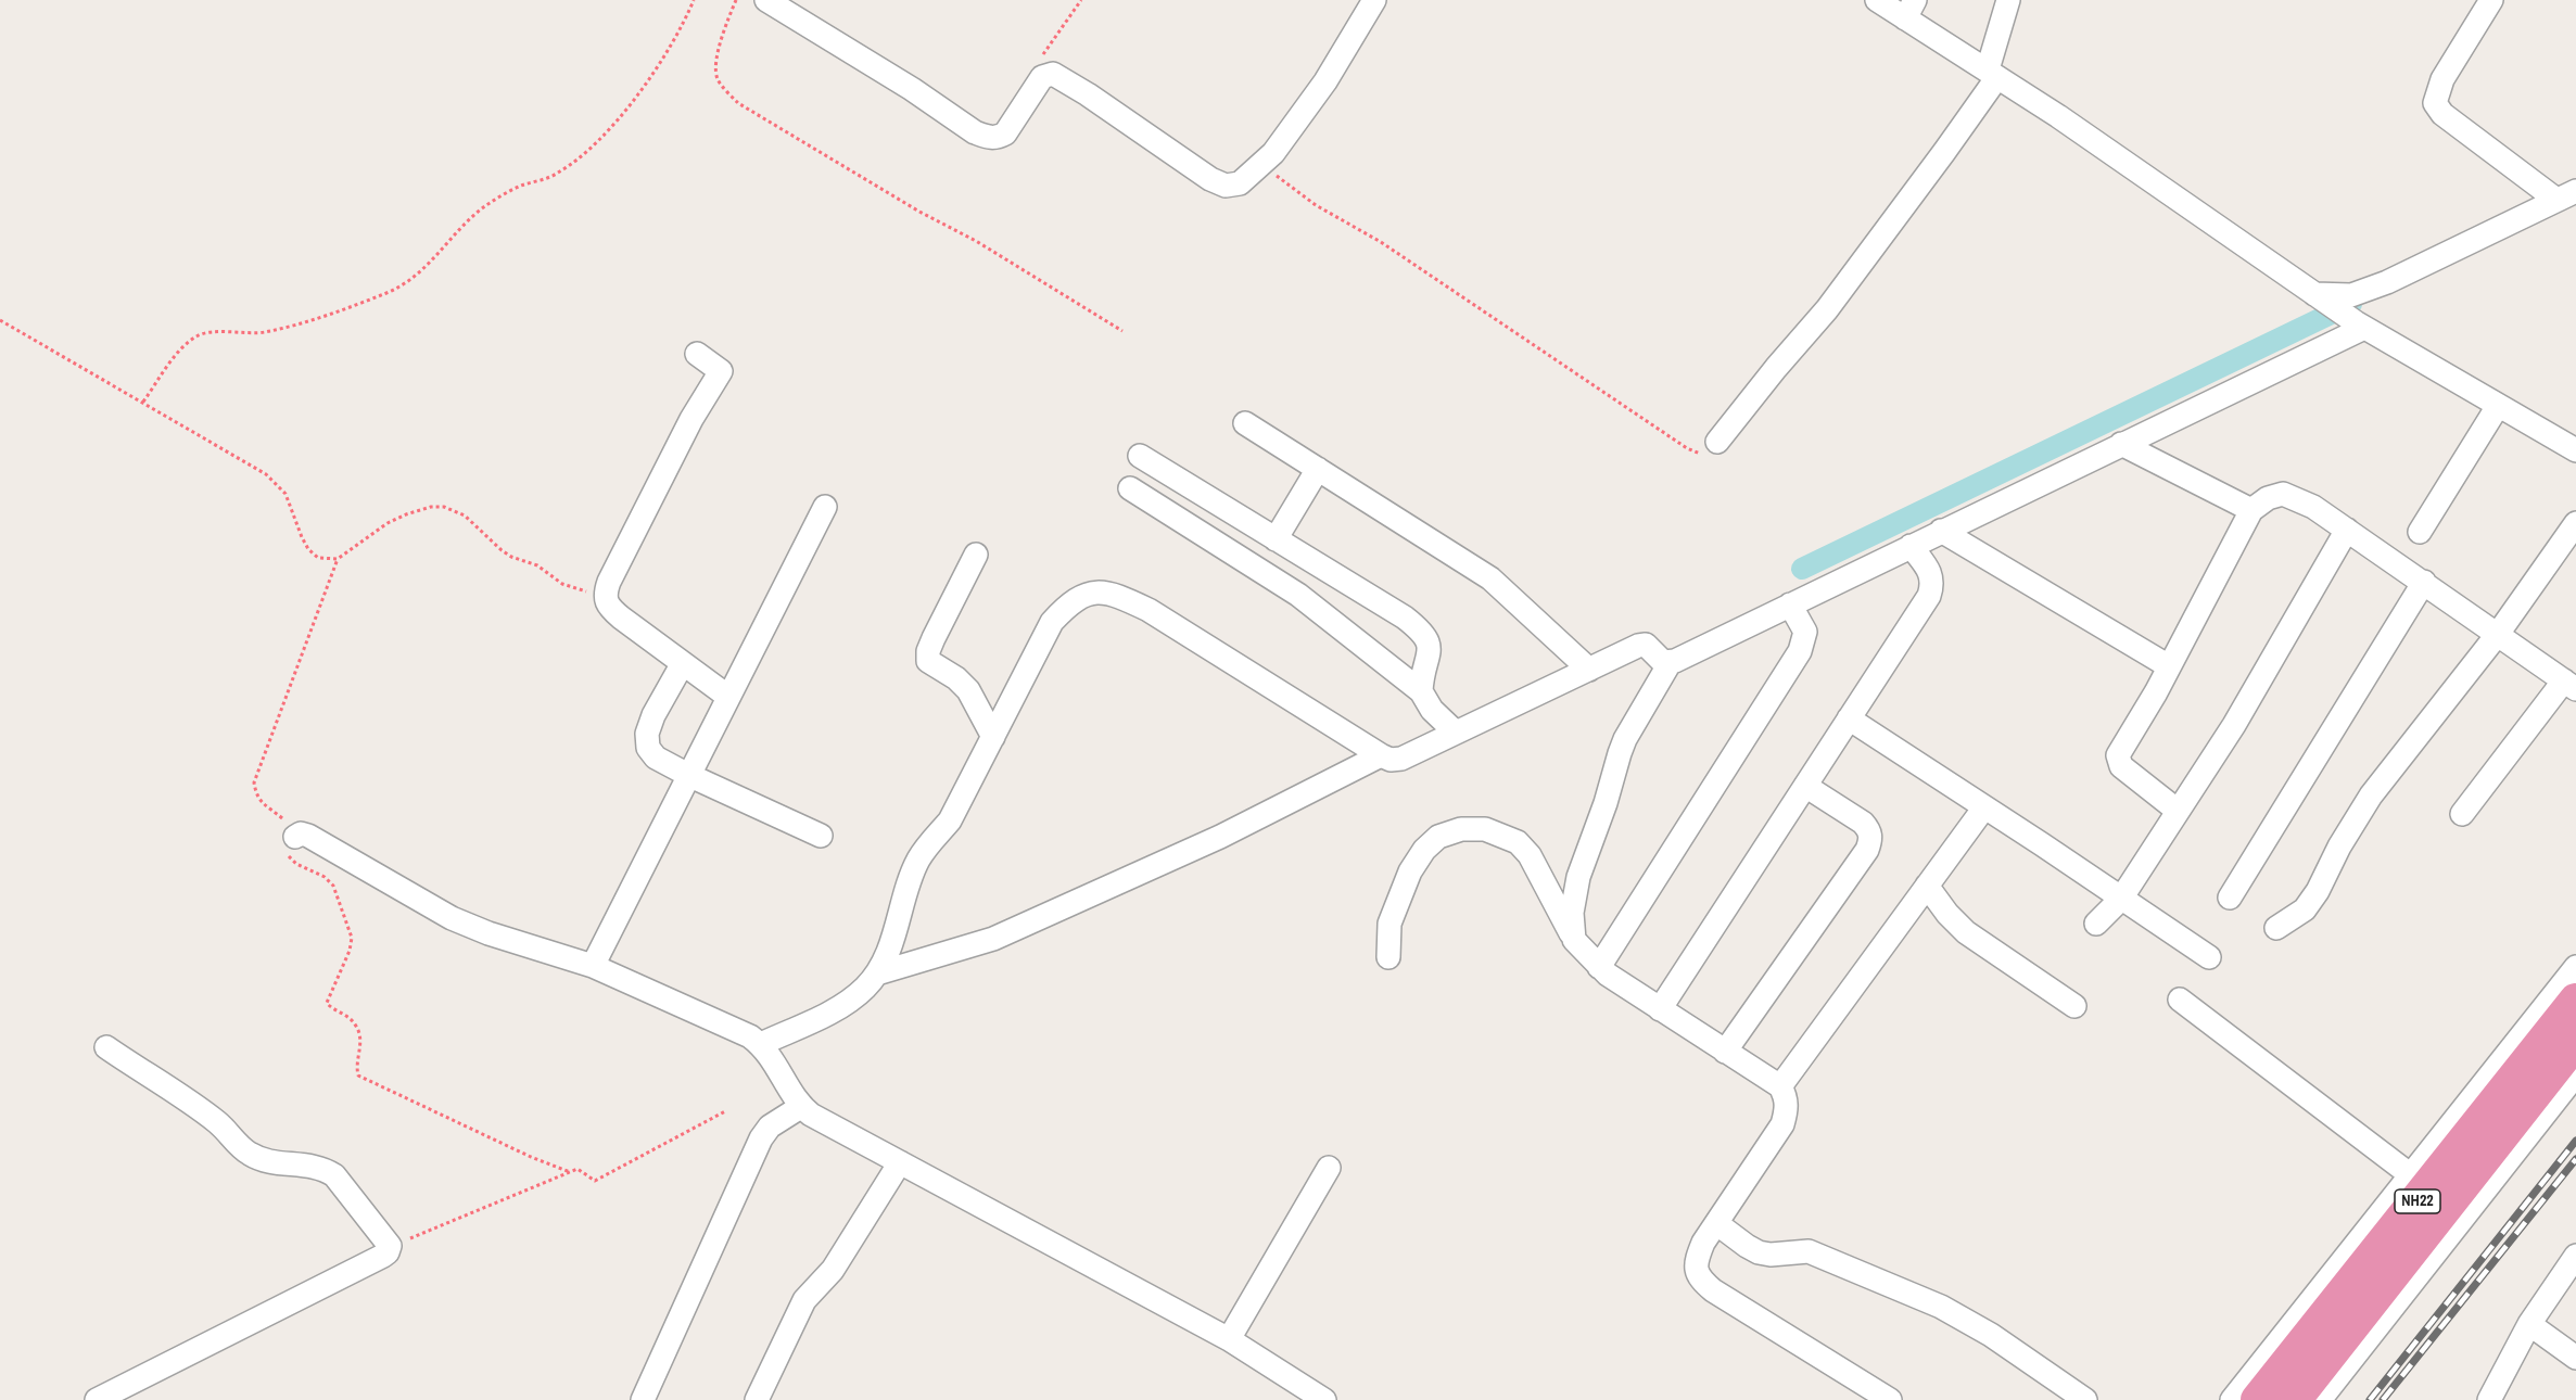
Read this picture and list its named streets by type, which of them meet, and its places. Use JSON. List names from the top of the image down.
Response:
{
  "streets": {
    "highway": ["NH22"]
  }
}
